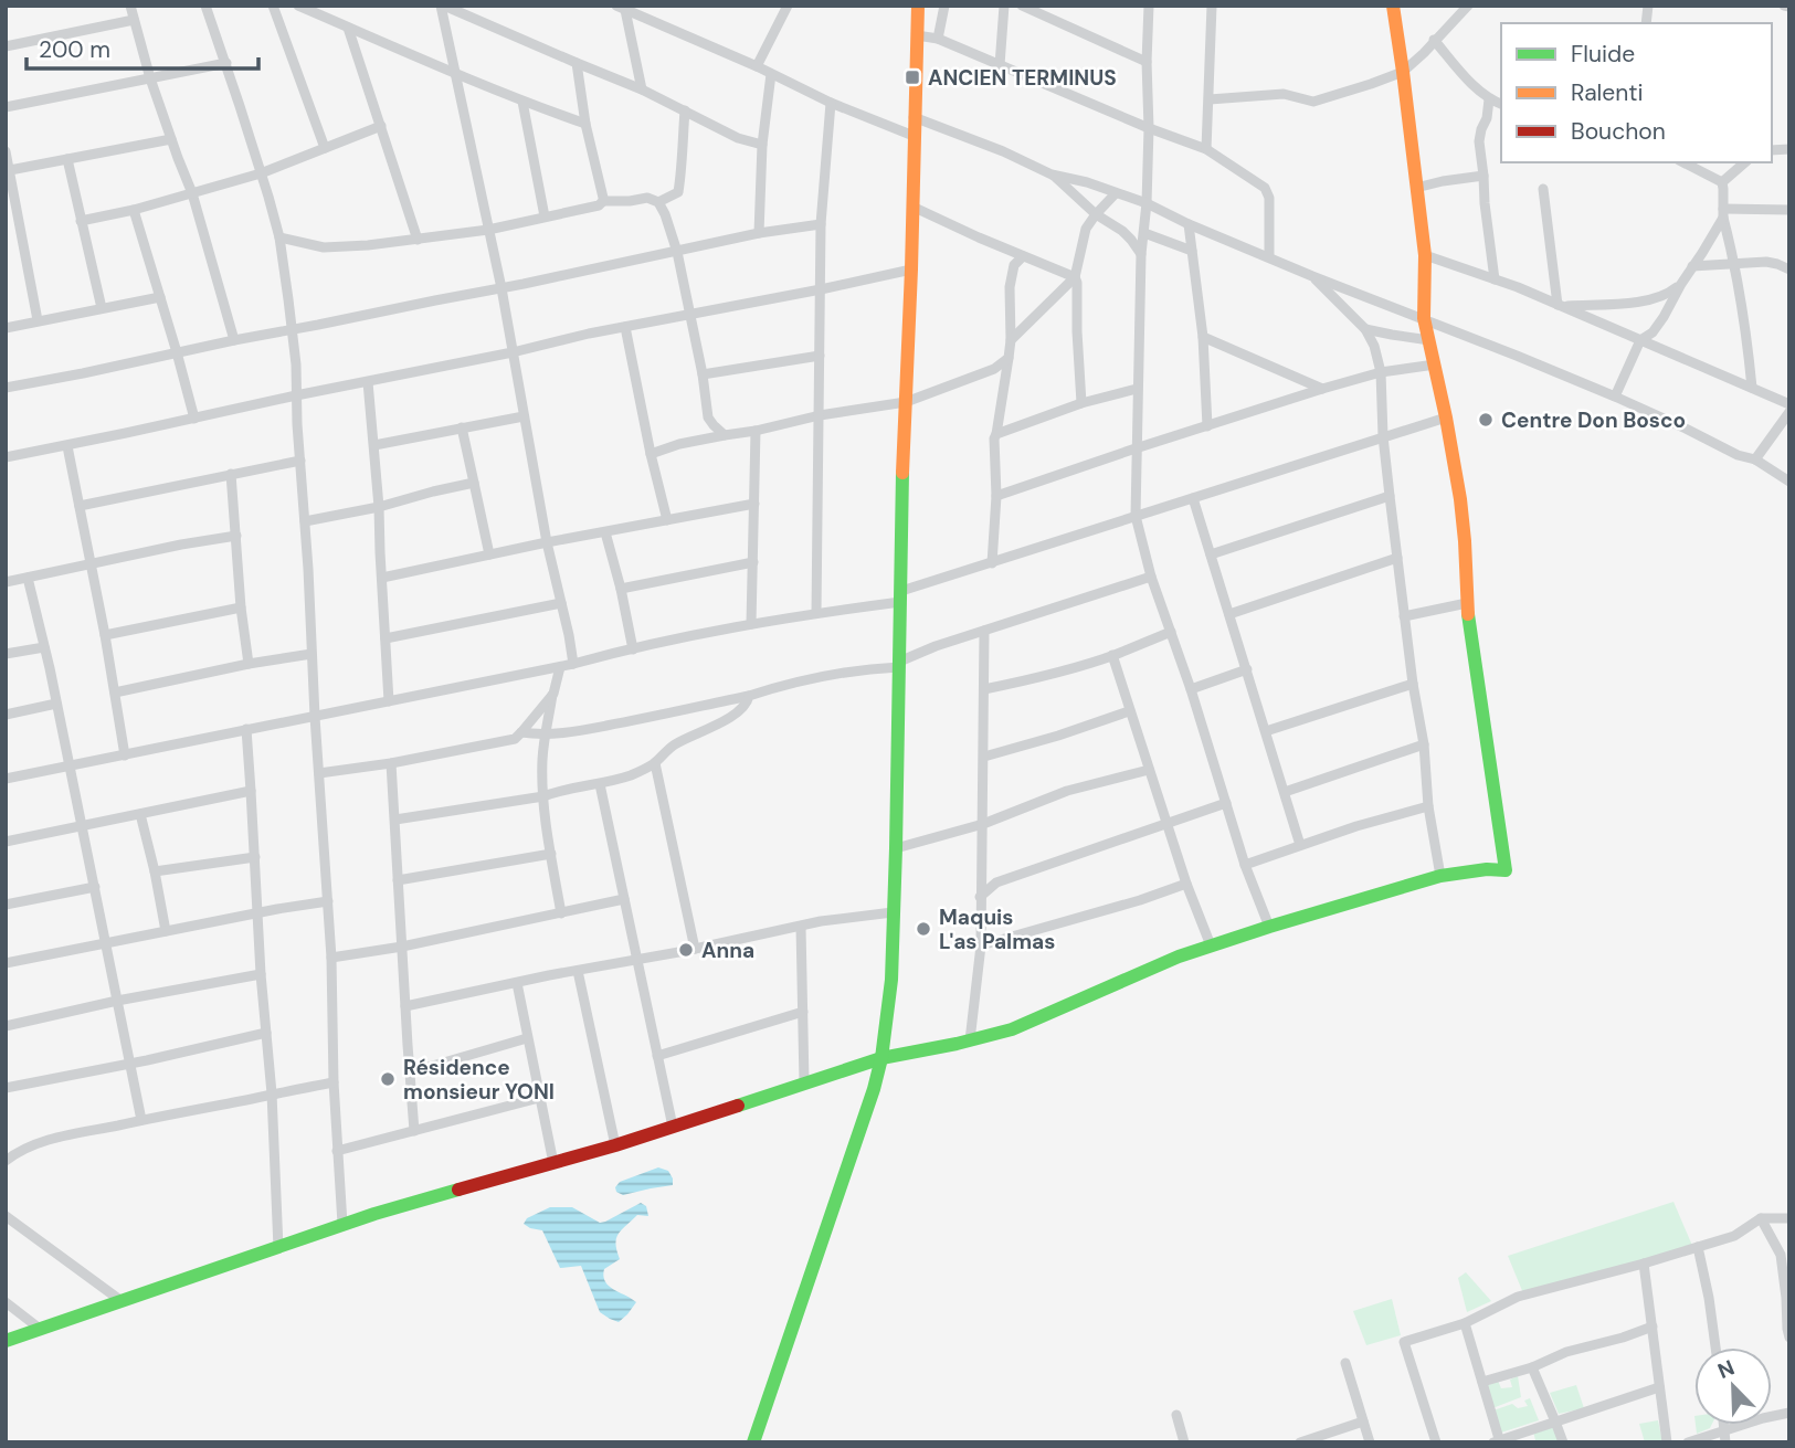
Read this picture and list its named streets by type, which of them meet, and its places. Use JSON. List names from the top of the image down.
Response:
{
  "places": {
    "transit": ["ANCIEN TERMINUS"],
    "other": [
      "Centre Don Bosco",
      "Maquis L'as Palmas",
      "Anna",
      "Résidence monsieur YONI"
    ]
  },
  "legend": ["Fluide", "Ralenti", "Bouchon"],
  "scale_bar": "200 m",
  "north": "top left"
}
